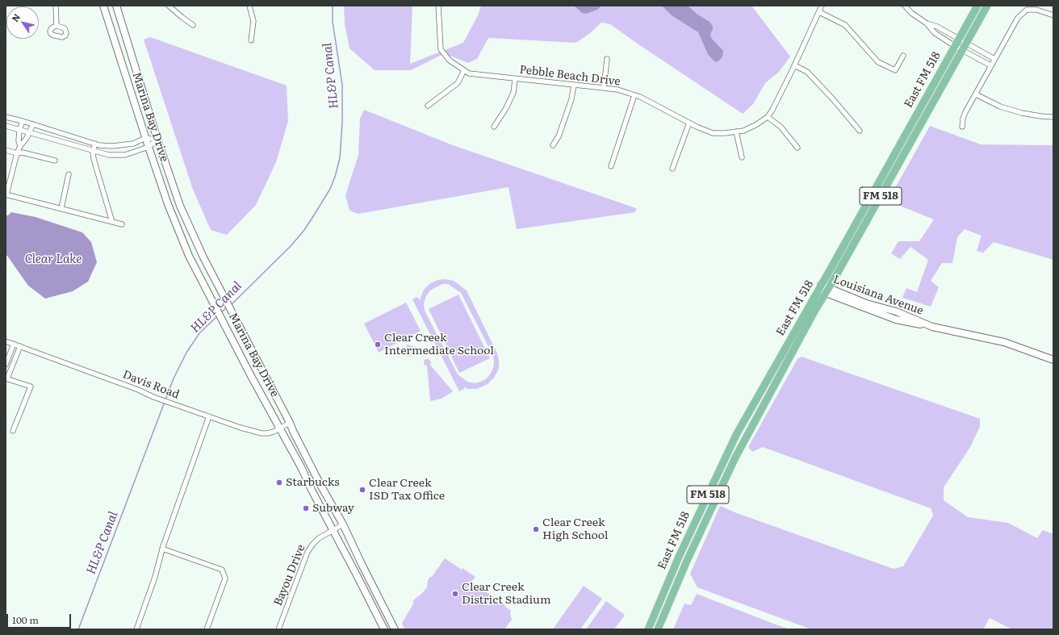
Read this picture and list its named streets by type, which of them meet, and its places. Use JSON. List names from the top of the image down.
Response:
{
  "streets": {
    "main road": [
      "East FM 518",
      "Marina Bay Drive",
      "FM 518",
      "Louisiana Avenue"
    ],
    "street": ["Pebble Beach Drive", "Davis Road", "Bayou Drive"]
  },
  "crossings": [
    ["East FM 518", "Louisiana Avenue"],
    ["Marina Bay Drive", "Davis Road"],
    ["Marina Bay Drive", "Bayou Drive"]
  ],
  "water": ["HL&P Canal", "Clear Lake"],
  "places": [
    "Clear Creek Intermediate School",
    "Starbucks",
    "Clear Creek ISD Tax Office",
    "Subway",
    "Clear Creek High School",
    "Clear Creek District Stadium"
  ],
  "scale_bar": "100 m",
  "north": "top left"
}
